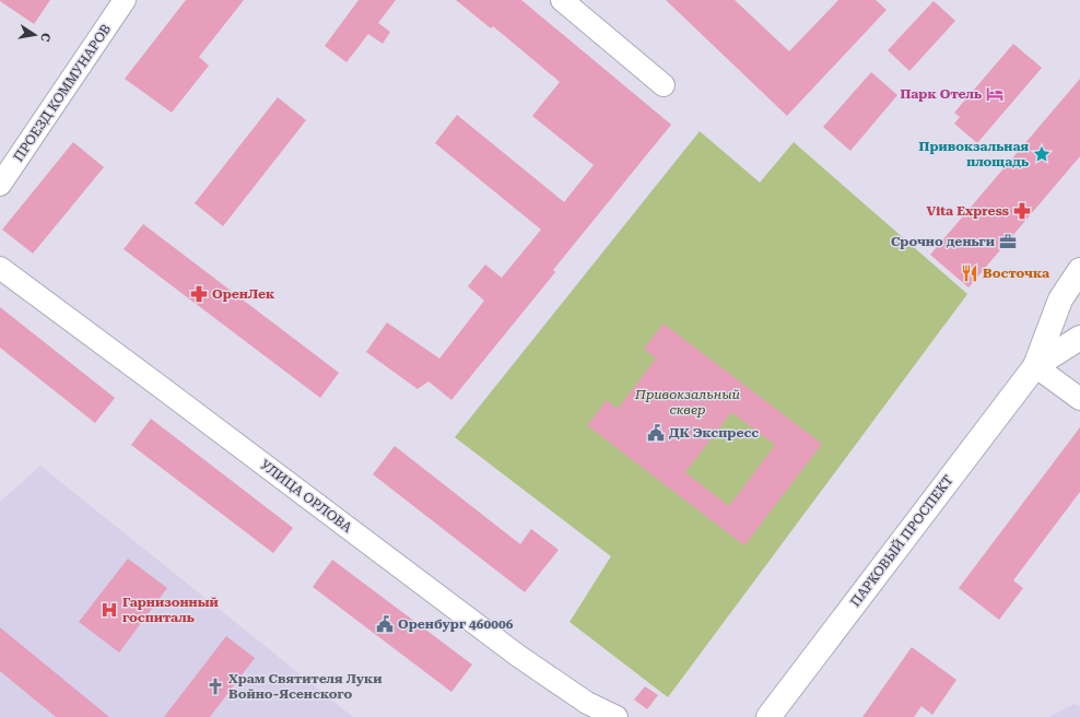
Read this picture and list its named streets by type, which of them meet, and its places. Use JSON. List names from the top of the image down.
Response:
{
  "streets": {
    "main road": ["ПАРКОВЫЙ ПРОСПЕКТ"],
    "street": ["ПРОЕЗД КОММУНАРОВ", "УЛИЦА ОРЛОВА"]
  },
  "parks": ["Привокзальный сквер"],
  "places": {
    "hotel": ["Парк Отель"],
    "place": ["Привокзальная площадь"],
    "pharmacy": ["Vita Express", "ОренЛек"],
    "office": ["Срочно деньги"],
    "restaurant": ["Восточка"],
    "public building": ["ДК Экспресс", "Оренбург 460006"],
    "hospital": ["Гарнизонный госпиталь"],
    "church": ["Храм Святителя Луки Войно-Ясенского"]
  },
  "north": "right"
}
